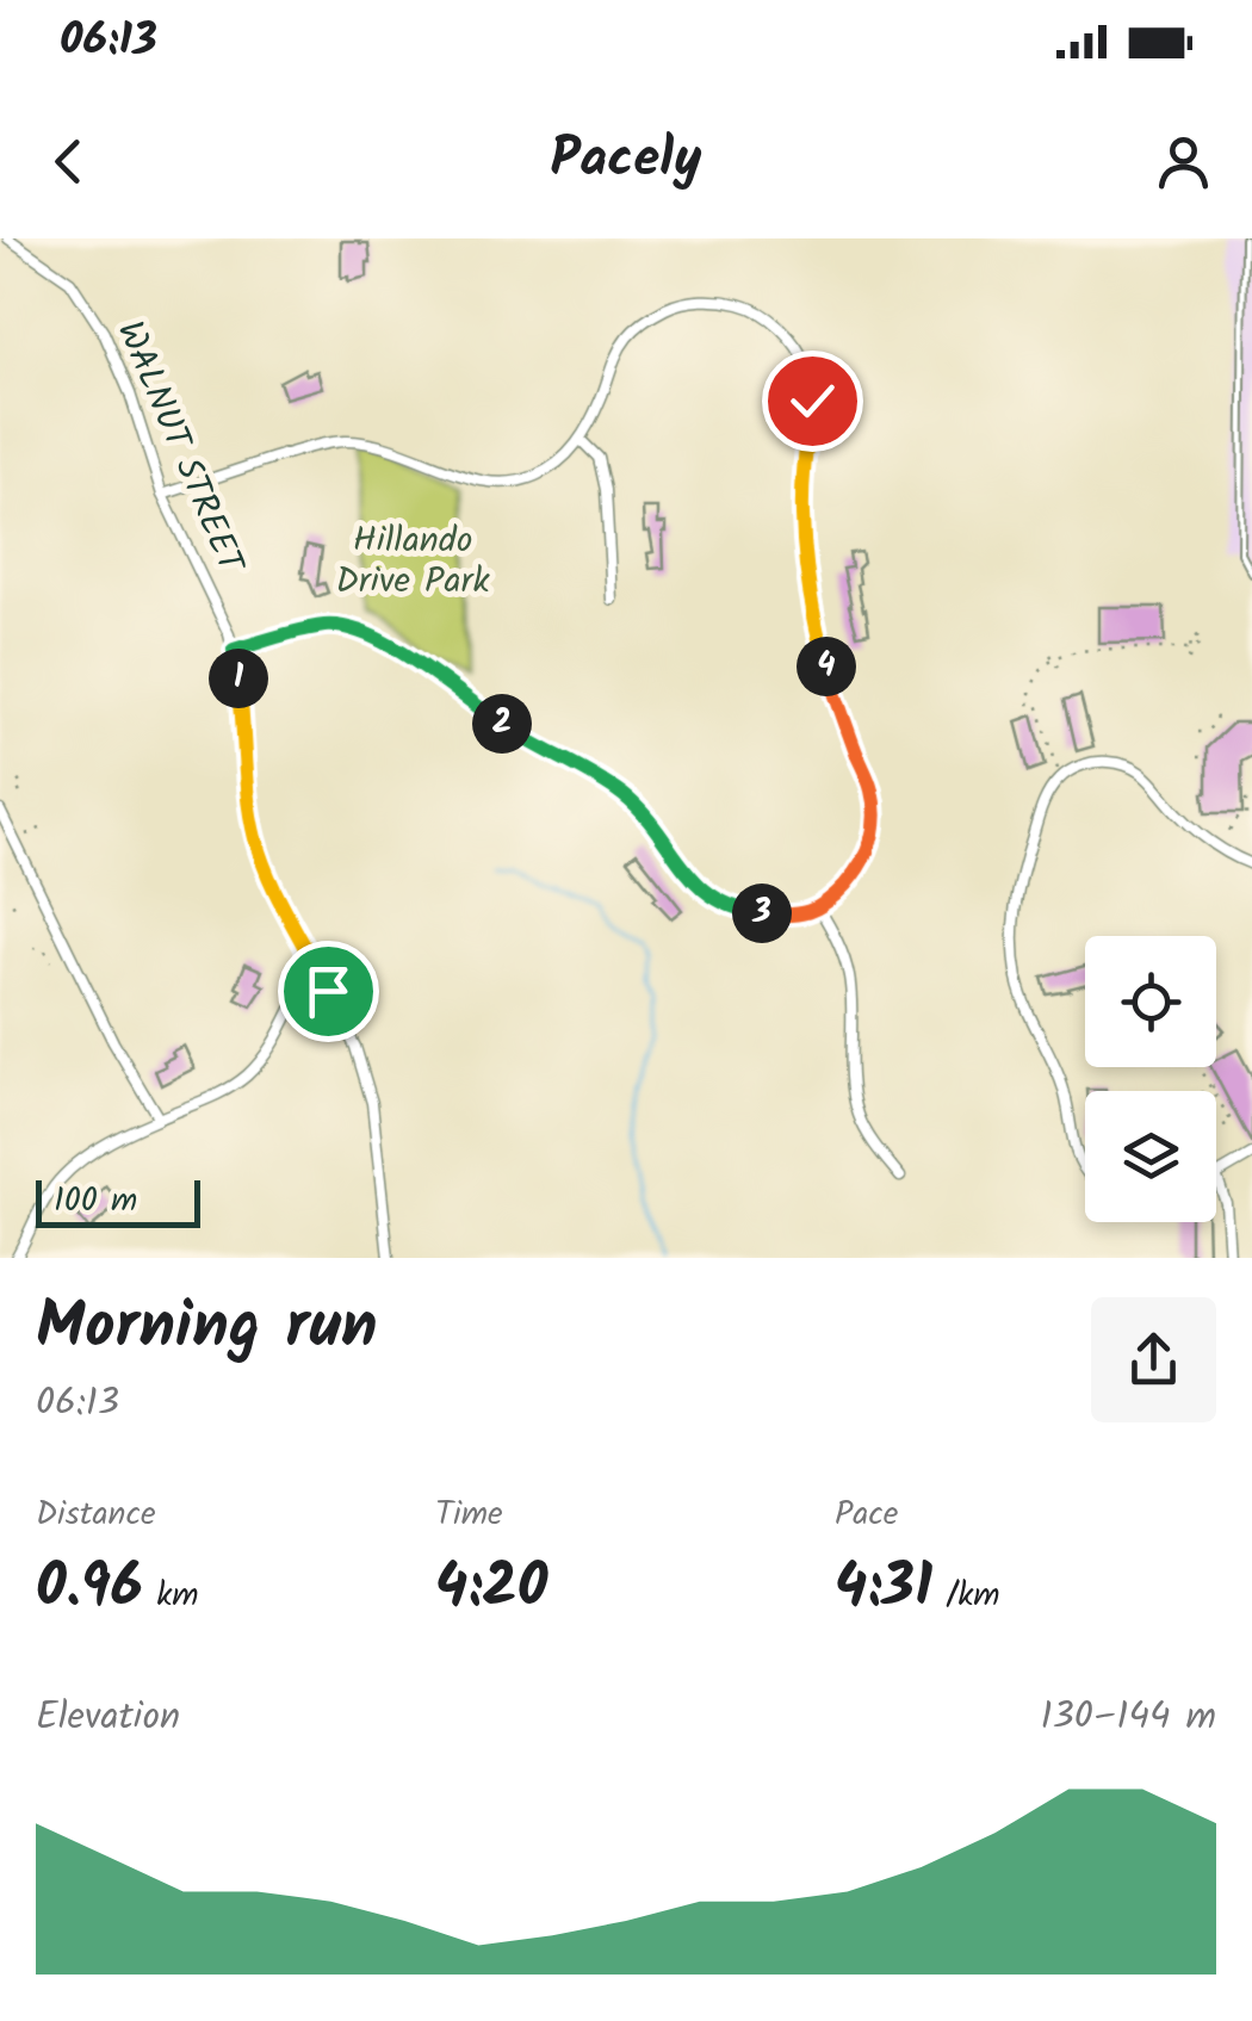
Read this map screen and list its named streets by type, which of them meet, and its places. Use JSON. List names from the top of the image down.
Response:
{
  "streets": {
    "street": ["WALNUT STREET"]
  },
  "parks": ["Hillando Drive Park"],
  "scale_bar": "100 m",
  "page": {
    "status": "06:13",
    "header": "Pacely",
    "pins": [
      "4",
      "1",
      "2",
      "3"
    ],
    "scale": "100 m",
    "heading": ["Morning run", "06:13"],
    "stats": [
      ["Distance", "0.96 km"],
      ["Time", "4:20"],
      ["Pace", "4:31 /km"]
    ],
    "chart": ["Elevation", "130–144 m"]
  }
}
